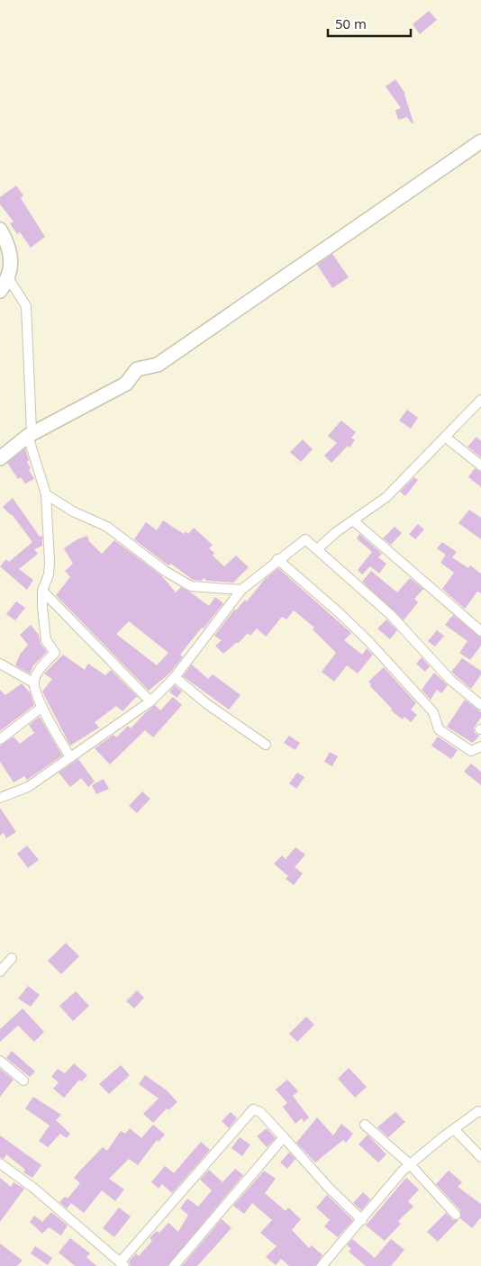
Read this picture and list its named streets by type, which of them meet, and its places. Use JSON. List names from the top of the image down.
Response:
{
  "scale_bar": "50 m"
}
